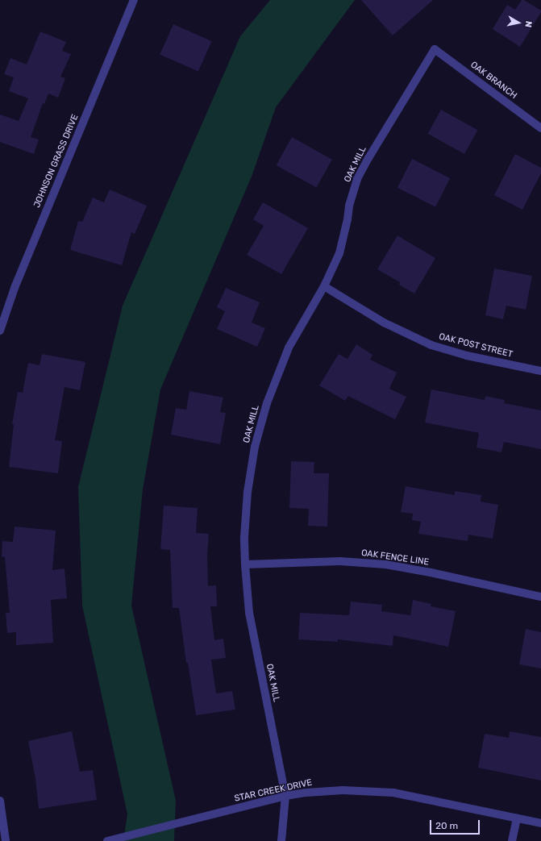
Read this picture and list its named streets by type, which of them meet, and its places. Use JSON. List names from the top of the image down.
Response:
{
  "streets": {
    "street": [
      "OAK BRANCH",
      "JOHNSON GRASS DRIVE",
      "OAK MILL",
      "OAK POST STREET",
      "OAK FENCE LINE",
      "STAR CREEK DRIVE"
    ]
  },
  "crossings": [
    ["OAK BRANCH", "OAK MILL"],
    ["OAK MILL", "OAK POST STREET"],
    ["OAK MILL", "OAK FENCE LINE"],
    ["OAK MILL", "STAR CREEK DRIVE"]
  ],
  "scale_bar": "20 m",
  "north": "right"
}
